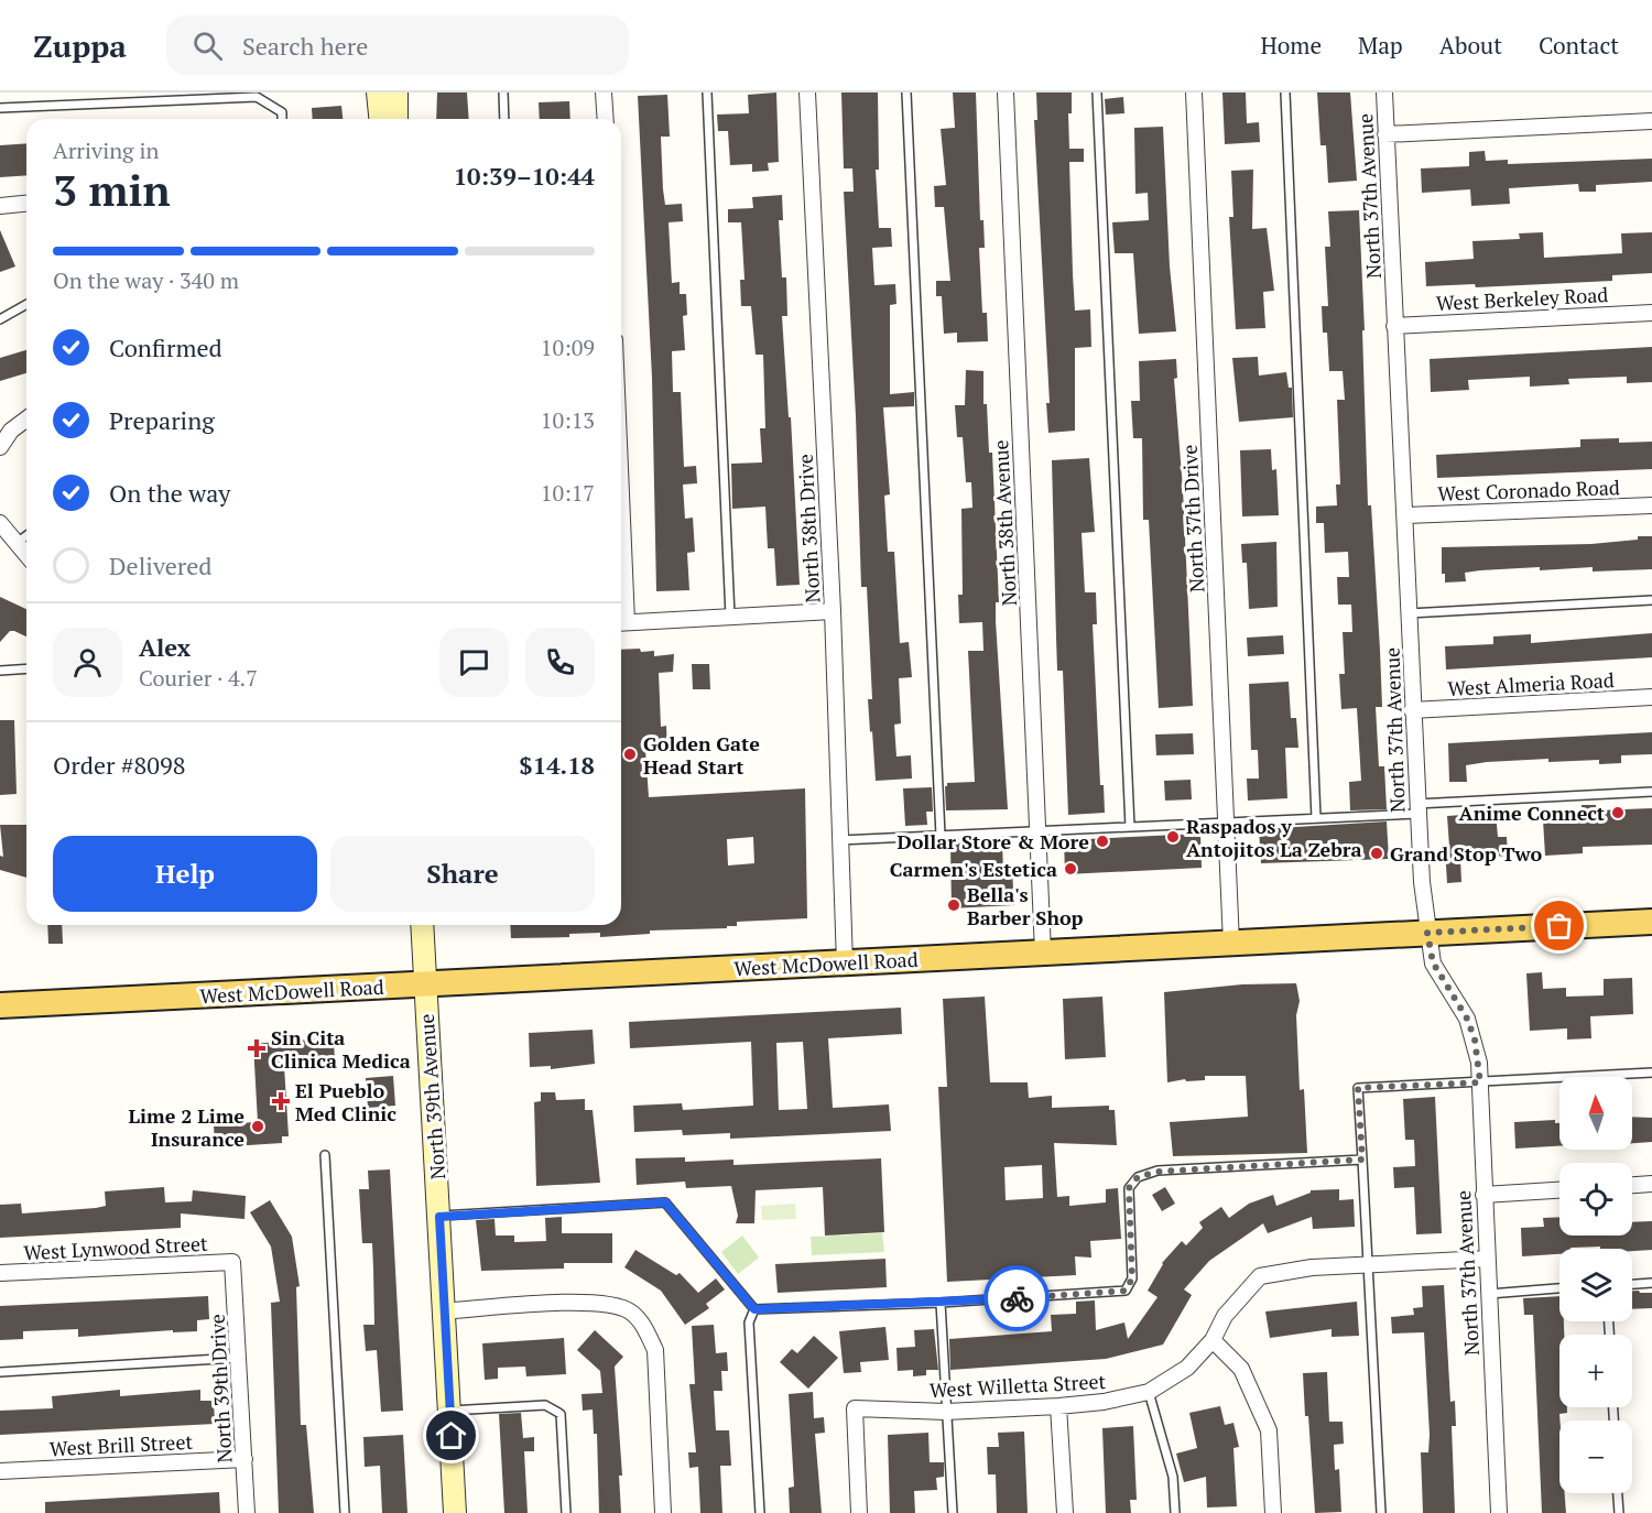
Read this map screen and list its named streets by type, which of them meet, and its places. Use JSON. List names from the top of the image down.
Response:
{
  "streets": {
    "main road": ["West McDowell Road"],
    "street": [
      "North 37th Avenue",
      "West Berkeley Road",
      "West Coronado Road",
      "North 37th Drive",
      "North 38th Avenue",
      "North 38th Drive",
      "West Almeria Road",
      "North 39th Avenue",
      "West Lynwood Street",
      "West Willetta Street",
      "North 39th Drive",
      "West Brill Street"
    ]
  },
  "crossings": [
    ["North 37th Avenue", "West Berkeley Road"],
    ["North 37th Avenue", "West Coronado Road"],
    ["North 37th Avenue", "West Almeria Road"],
    ["North 37th Avenue", "West McDowell Road"],
    ["North 37th Avenue", "West Willetta Street"],
    ["North 37th Drive", "West McDowell Road"],
    ["North 38th Avenue", "West McDowell Road"],
    ["North 38th Drive", "West McDowell Road"],
    ["West McDowell Road", "North 39th Avenue"],
    ["West Lynwood Street", "North 39th Drive"],
    ["North 39th Drive", "West Brill Street"]
  ],
  "places": {
    "other": [
      "Golden Gate Head Start",
      "Anime Connect",
      "Raspados y Antojitos La Zebra",
      "Dollar Store & More",
      "Grand Stop Two",
      "Carmen's Estetica",
      "Bella's Barber Shop",
      "Lime 2 Lime Insurance"
    ],
    "health": ["Sin Cita Clinica Medica", "El Pueblo Med Clinic"]
  },
  "north": "top",
  "page": {
    "header": "Zuppa",
    "search": "Search here",
    "nav": [
      "Home",
      "Map",
      "About",
      "Contact"
    ],
    "heading": ["3 min", "Arriving in", "10:39–10:44"],
    "panel": [
      "Alex",
      "Courier · 4.7",
      "Order #8098",
      "$14.18"
    ],
    "bar": "On the way · 340 m",
    "list": [
      ["Confirmed", "10:09"],
      ["Preparing", "10:13"],
      ["On the way", "10:17"],
      "Delivered"
    ],
    "buttons": ["Help", "Share"],
    "map_buttons": ["+", "−"]
  }
}
